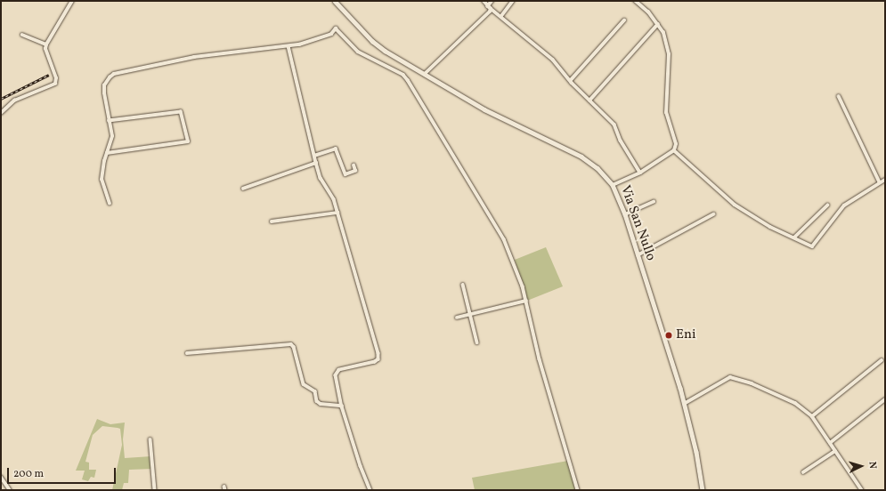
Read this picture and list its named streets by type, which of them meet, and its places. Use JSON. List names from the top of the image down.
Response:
{
  "streets": {
    "street": ["Via San Nullo"]
  },
  "places": ["Eni"],
  "scale_bar": "200 m",
  "north": "right"
}
